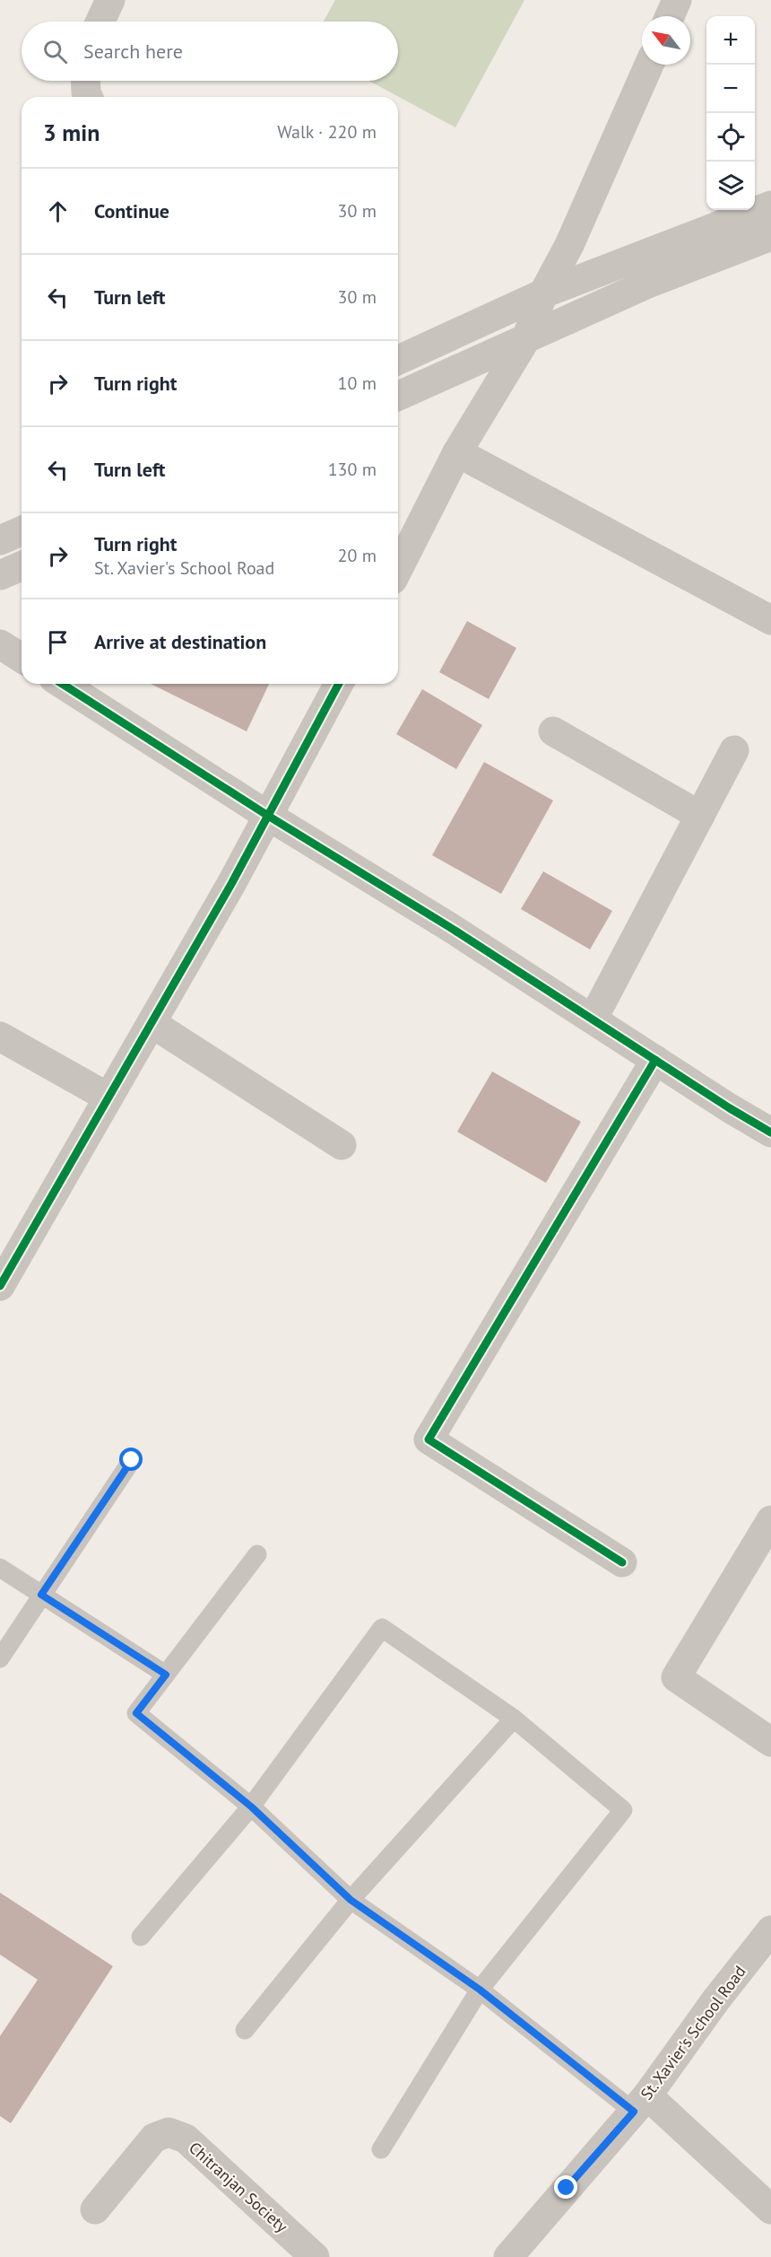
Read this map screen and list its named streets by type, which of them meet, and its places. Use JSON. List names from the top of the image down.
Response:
{
  "streets": {
    "street": ["St. Xavier's School Road", "Chitranjan Society"]
  },
  "north": "top left",
  "page": {
    "map_buttons": ["+", "−"],
    "search": "Search here",
    "heading": ["3 min", "Walk · 220 m"],
    "list": [
      ["Continue", "30 m"],
      ["Turn left", "30 m"],
      ["Turn right", "10 m"],
      ["Turn left", "130 m"],
      ["Turn right", "St. Xavier's School Road", "20 m"],
      "Arrive at destination"
    ]
  }
}
